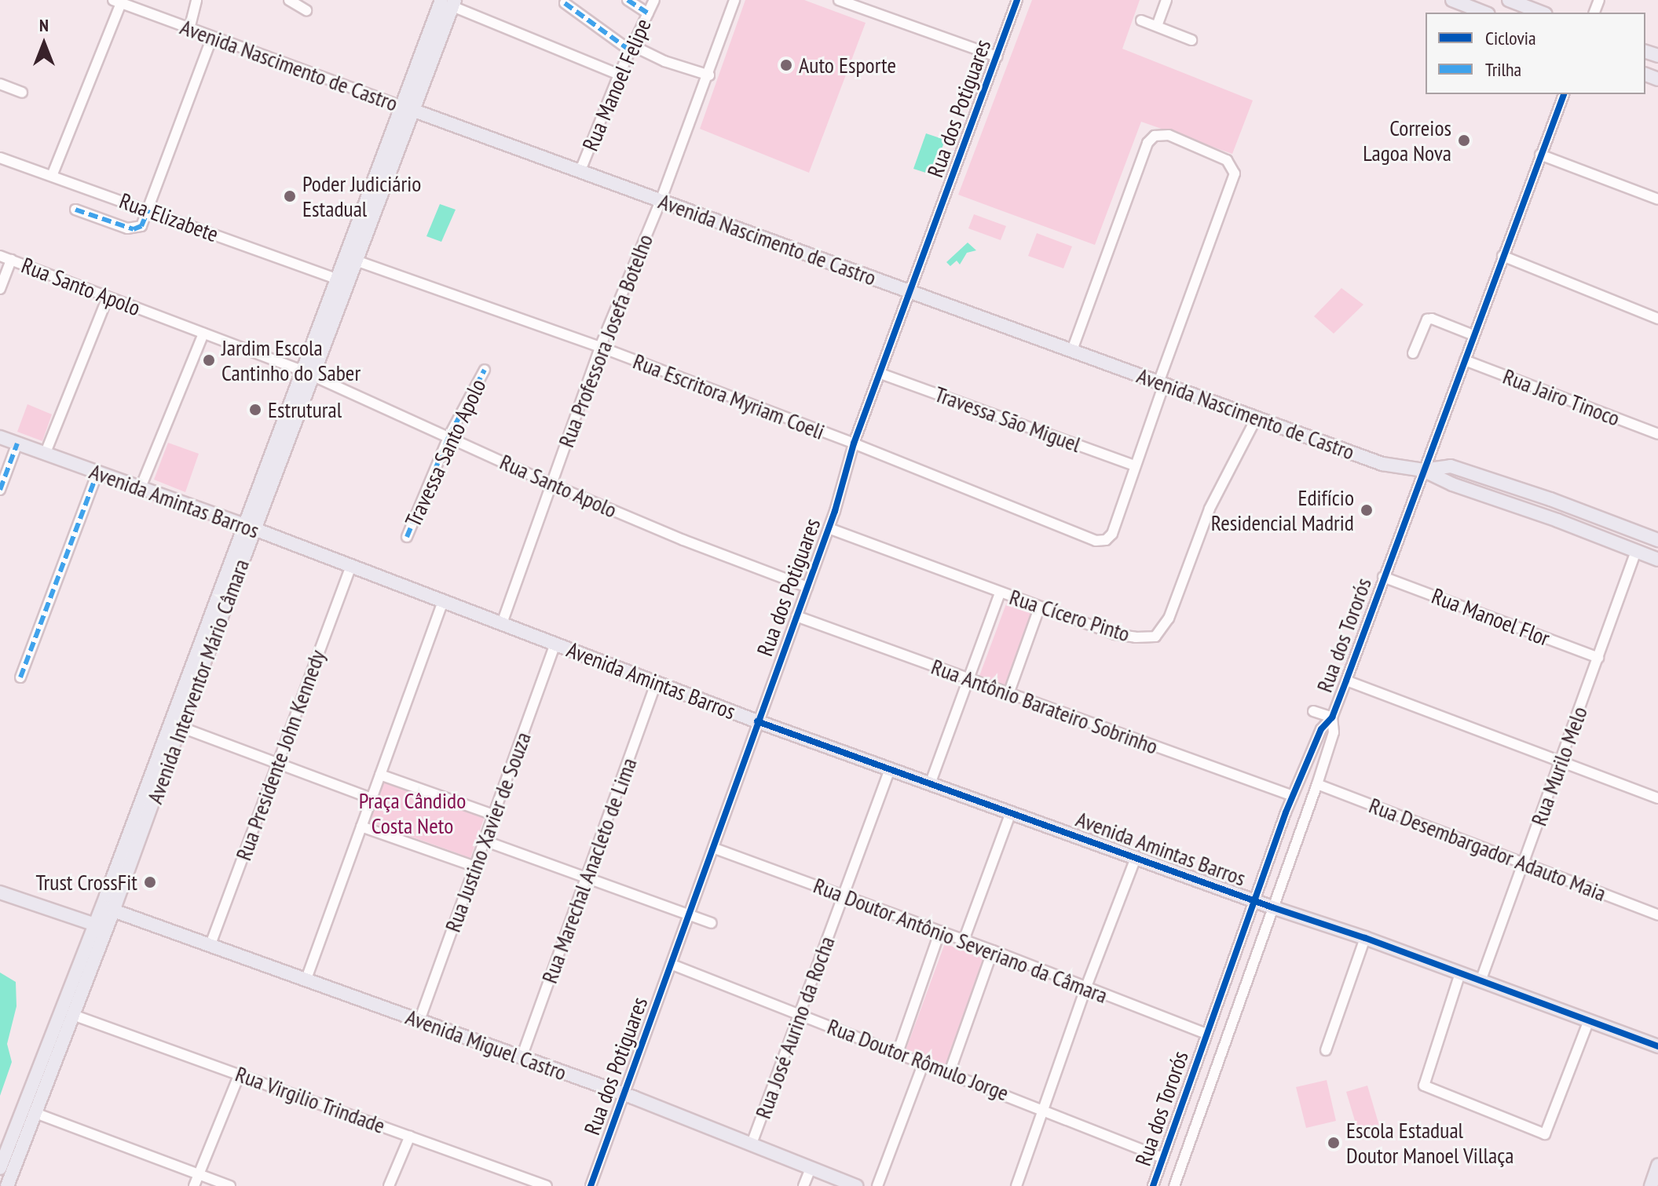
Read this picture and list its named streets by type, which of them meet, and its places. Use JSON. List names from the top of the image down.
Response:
{
  "streets": {
    "main road": [
      "Avenida Nascimento de Castro",
      "Avenida Amintas Barros",
      "Avenida Interventor Mário Câmara",
      "Avenida Miguel Castro"
    ],
    "street": [
      "Rua Manoel Felipe",
      "Rua dos Potiguares",
      "Rua Elizabete",
      "Rua Santo Apolo",
      "Rua Professora Josefa Botelho",
      "Rua Escritora Myriam Coeli",
      "Rua Jairo Tinoco",
      "Travessa São Miguel",
      "Travessa Santo Apolo",
      "Rua Cícero Pinto",
      "Rua Manoel Flor",
      "Rua dos Tororós",
      "Rua Antônio Barateiro Sobrinho",
      "Rua Presidente John Kennedy",
      "Rua Murilo Melo",
      "Rua Justino Xavier de Souza",
      "Rua Desembargador Adauto Maia",
      "Rua Marechal Anacleto de Lima",
      "Rua Doutor Antônio Severiano da Câmara",
      "Rua José Aurino da Rocha",
      "Rua Doutor Rômulo Jorge",
      "Rua Virgilio Trindade"
    ]
  },
  "crossings": [
    ["Avenida Nascimento de Castro", "Rua Manoel Felipe"],
    ["Avenida Nascimento de Castro", "Rua dos Potiguares"],
    ["Avenida Nascimento de Castro", "Rua Professora Josefa Botelho"],
    ["Avenida Nascimento de Castro", "Rua Cícero Pinto"],
    ["Avenida Nascimento de Castro", "Rua dos Tororós"],
    ["Avenida Nascimento de Castro", "Avenida Interventor Mário Câmara"],
    ["Avenida Nascimento de Castro", "Rua Murilo Melo"],
    ["Rua dos Potiguares", "Rua Santo Apolo"],
    ["Rua dos Potiguares", "Rua Escritora Myriam Coeli"],
    ["Rua dos Potiguares", "Travessa São Miguel"],
    ["Rua dos Potiguares", "Avenida Amintas Barros"],
    ["Rua dos Potiguares", "Rua Cícero Pinto"],
    ["Rua dos Potiguares", "Rua Antônio Barateiro Sobrinho"],
    ["Rua dos Potiguares", "Rua Doutor Antônio Severiano da Câmara"],
    ["Rua dos Potiguares", "Avenida Miguel Castro"],
    ["Rua dos Potiguares", "Rua Doutor Rômulo Jorge"],
    ["Rua Elizabete", "Avenida Interventor Mário Câmara"],
    ["Rua Santo Apolo", "Rua Professora Josefa Botelho"],
    ["Rua Santo Apolo", "Travessa Santo Apolo"],
    ["Rua Santo Apolo", "Avenida Interventor Mário Câmara"],
    ["Rua Professora Josefa Botelho", "Rua Escritora Myriam Coeli"],
    ["Rua Professora Josefa Botelho", "Avenida Amintas Barros"],
    ["Rua Escritora Myriam Coeli", "Travessa São Miguel"],
    ["Rua Escritora Myriam Coeli", "Avenida Interventor Mário Câmara"],
    ["Rua Jairo Tinoco", "Rua dos Tororós"],
    ["Avenida Amintas Barros", "Rua dos Tororós"],
    ["Avenida Amintas Barros", "Avenida Interventor Mário Câmara"],
    ["Avenida Amintas Barros", "Rua Presidente John Kennedy"],
    ["Avenida Amintas Barros", "Rua Murilo Melo"],
    ["Avenida Amintas Barros", "Rua Justino Xavier de Souza"],
    ["Avenida Amintas Barros", "Rua Marechal Anacleto de Lima"],
    ["Avenida Amintas Barros", "Rua José Aurino da Rocha"],
    ["Rua Manoel Flor", "Rua dos Tororós"],
    ["Rua Manoel Flor", "Rua Murilo Melo"],
    ["Rua dos Tororós", "Rua Antônio Barateiro Sobrinho"],
    ["Rua dos Tororós", "Rua Desembargador Adauto Maia"],
    ["Rua dos Tororós", "Rua Doutor Antônio Severiano da Câmara"],
    ["Rua dos Tororós", "Rua Doutor Rômulo Jorge"],
    ["Avenida Interventor Mário Câmara", "Avenida Miguel Castro"],
    ["Avenida Interventor Mário Câmara", "Rua Virgilio Trindade"],
    ["Rua Presidente John Kennedy", "Avenida Miguel Castro"],
    ["Rua Murilo Melo", "Rua Desembargador Adauto Maia"],
    ["Rua Justino Xavier de Souza", "Avenida Miguel Castro"],
    ["Rua Marechal Anacleto de Lima", "Avenida Miguel Castro"],
    ["Rua Doutor Antônio Severiano da Câmara", "Rua José Aurino da Rocha"],
    ["Rua José Aurino da Rocha", "Avenida Miguel Castro"],
    ["Rua José Aurino da Rocha", "Rua Doutor Rômulo Jorge"]
  ],
  "parks": ["Praça Cândido Costa Neto"],
  "places": [
    "Auto Esporte",
    "Correios Lagoa Nova",
    "Poder Judiciário Estadual",
    "Jardim Escola Cantinho do Saber",
    "Estrutural",
    "Edifício Residencial Madrid",
    "Trust CrossFit",
    "Escola Estadual Doutor Manoel Villaça"
  ],
  "legend": ["Ciclovia", "Trilha"],
  "north": "top"
}
